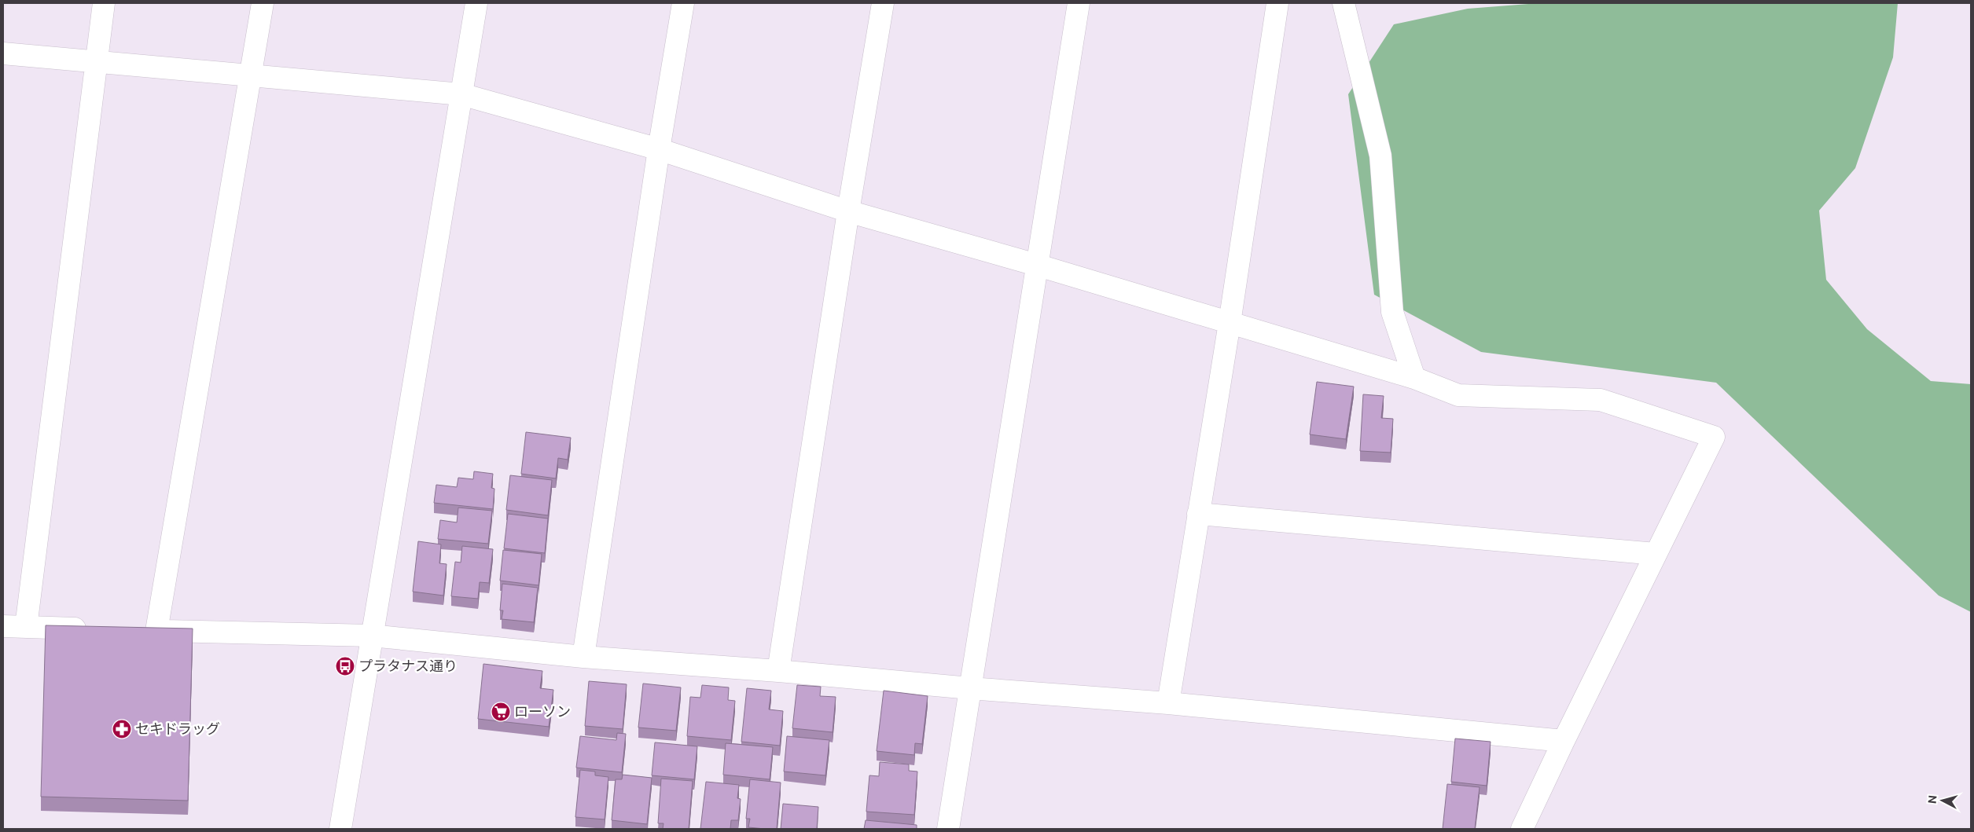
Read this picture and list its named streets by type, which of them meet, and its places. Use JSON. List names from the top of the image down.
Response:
{
  "places": {
    "bus stop": ["プラタナス通り"],
    "supermarket": ["ローソン"],
    "pharmacy": ["セキドラッグ"]
  },
  "north": "left"
}
